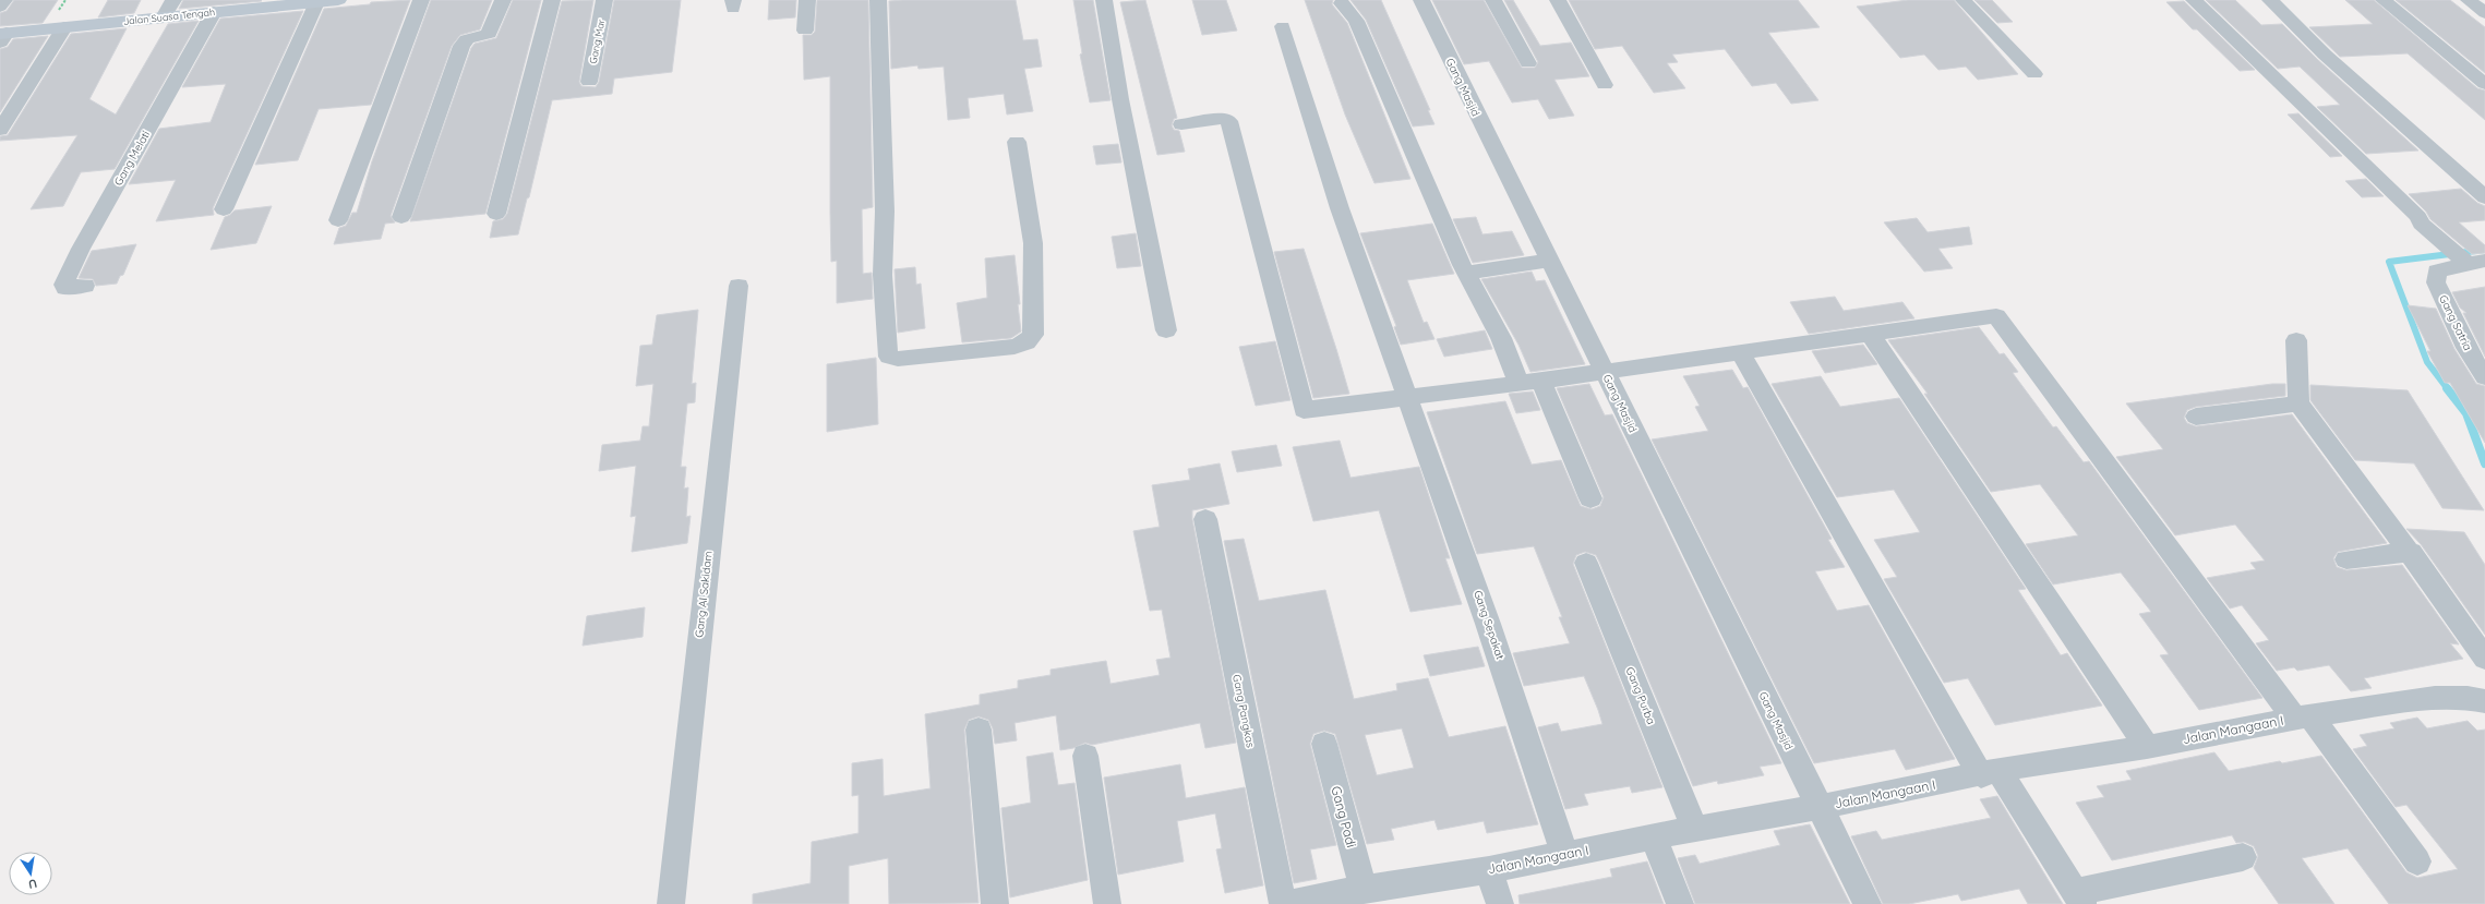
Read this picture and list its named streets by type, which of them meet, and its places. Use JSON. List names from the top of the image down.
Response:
{
  "streets": {
    "street": [
      "Jalan Suasa Tengah",
      "Gang Mar",
      "Gang Masjid",
      "Gang Melati",
      "Gang Satria",
      "Gang Al Sakidam",
      "Gang Sepakat",
      "Gang Purba",
      "Gang Pangkas",
      "Jalan Mangaan I",
      "Gang Padi"
    ]
  },
  "crossings": [
    ["Jalan Suasa Tengah", "Gang Melati"],
    ["Gang Masjid", "Jalan Mangaan I"],
    ["Gang Sepakat", "Jalan Mangaan I"],
    ["Gang Purba", "Jalan Mangaan I"],
    ["Jalan Mangaan I", "Gang Padi"]
  ],
  "north": "bottom"
}
